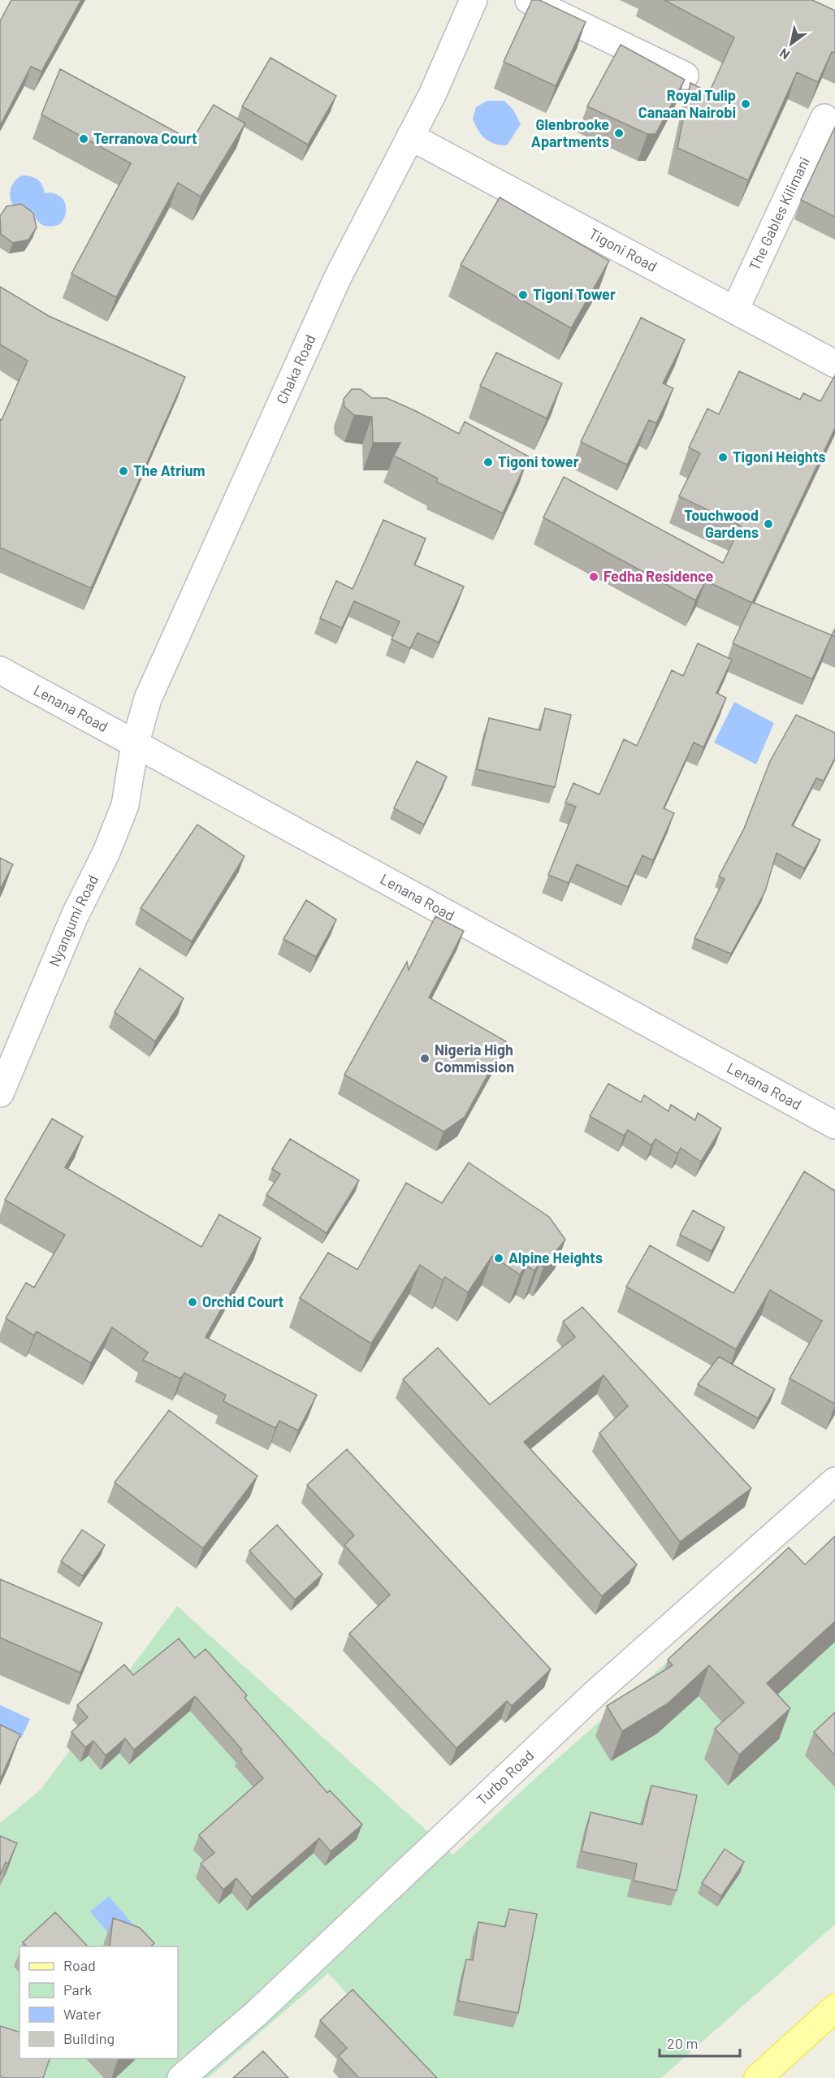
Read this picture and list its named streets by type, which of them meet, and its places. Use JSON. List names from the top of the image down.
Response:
{
  "streets": {
    "street": [
      "The Gables Kilimani",
      "Tigoni Road",
      "Chaka Road",
      "Lenana Road",
      "Nyangumi Road",
      "Turbo Road"
    ]
  },
  "crossings": [
    ["The Gables Kilimani", "Tigoni Road"],
    ["Tigoni Road", "Chaka Road"],
    ["Chaka Road", "Lenana Road"],
    ["Chaka Road", "Nyangumi Road"],
    ["Lenana Road", "Nyangumi Road"]
  ],
  "places": [
    "Royal Tulip Canaan Nairobi",
    "Glenbrooke Apartments",
    "Terranova Court",
    "Tigoni Tower",
    "Tigoni Heights",
    "Tigoni tower",
    "The Atrium",
    "Touchwood Gardens",
    "Fedha Residence",
    "Nigeria High Commission",
    "Alpine Heights",
    "Orchid Court"
  ],
  "legend": [
    "Road",
    "Park",
    "Water",
    "Building"
  ],
  "scale_bar": "20 m",
  "north": "bottom left"
}
